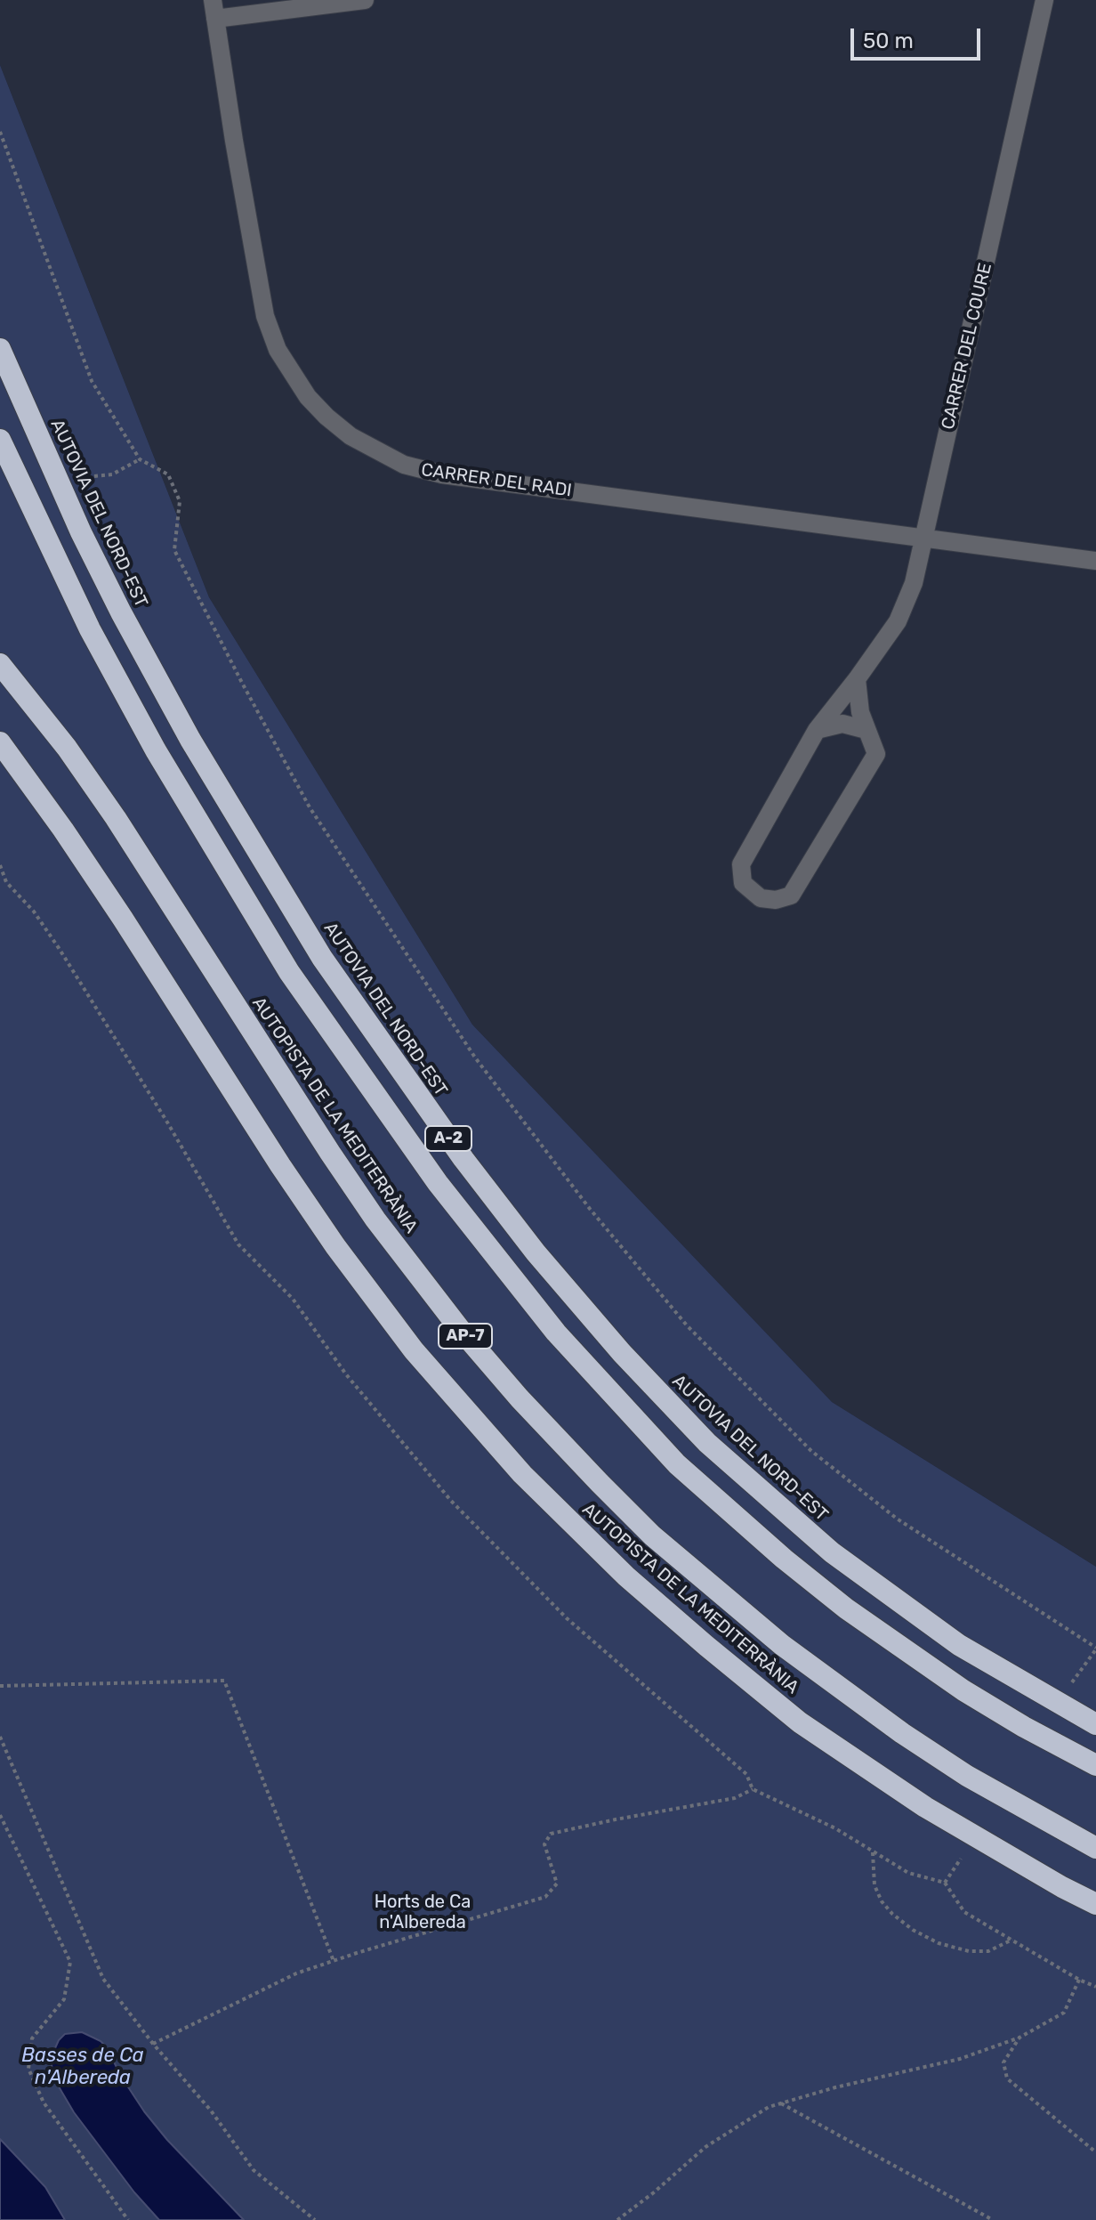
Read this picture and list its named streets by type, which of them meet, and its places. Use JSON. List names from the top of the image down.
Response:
{
  "streets": {
    "highway": [
      "AUTOVIA DEL NORD-EST",
      "AUTOPISTA DE LA MEDITERRÀNIA",
      "A-2",
      "AP-7"
    ],
    "street": ["CARRER DEL COURE", "CARRER DEL RADI"]
  },
  "crossings": [
    ["CARRER DEL COURE", "CARRER DEL RADI"]
  ],
  "water": ["Basses de Ca n'Albereda"],
  "parks": ["Horts de Ca n'Albereda"],
  "scale_bar": "50 m"
}
